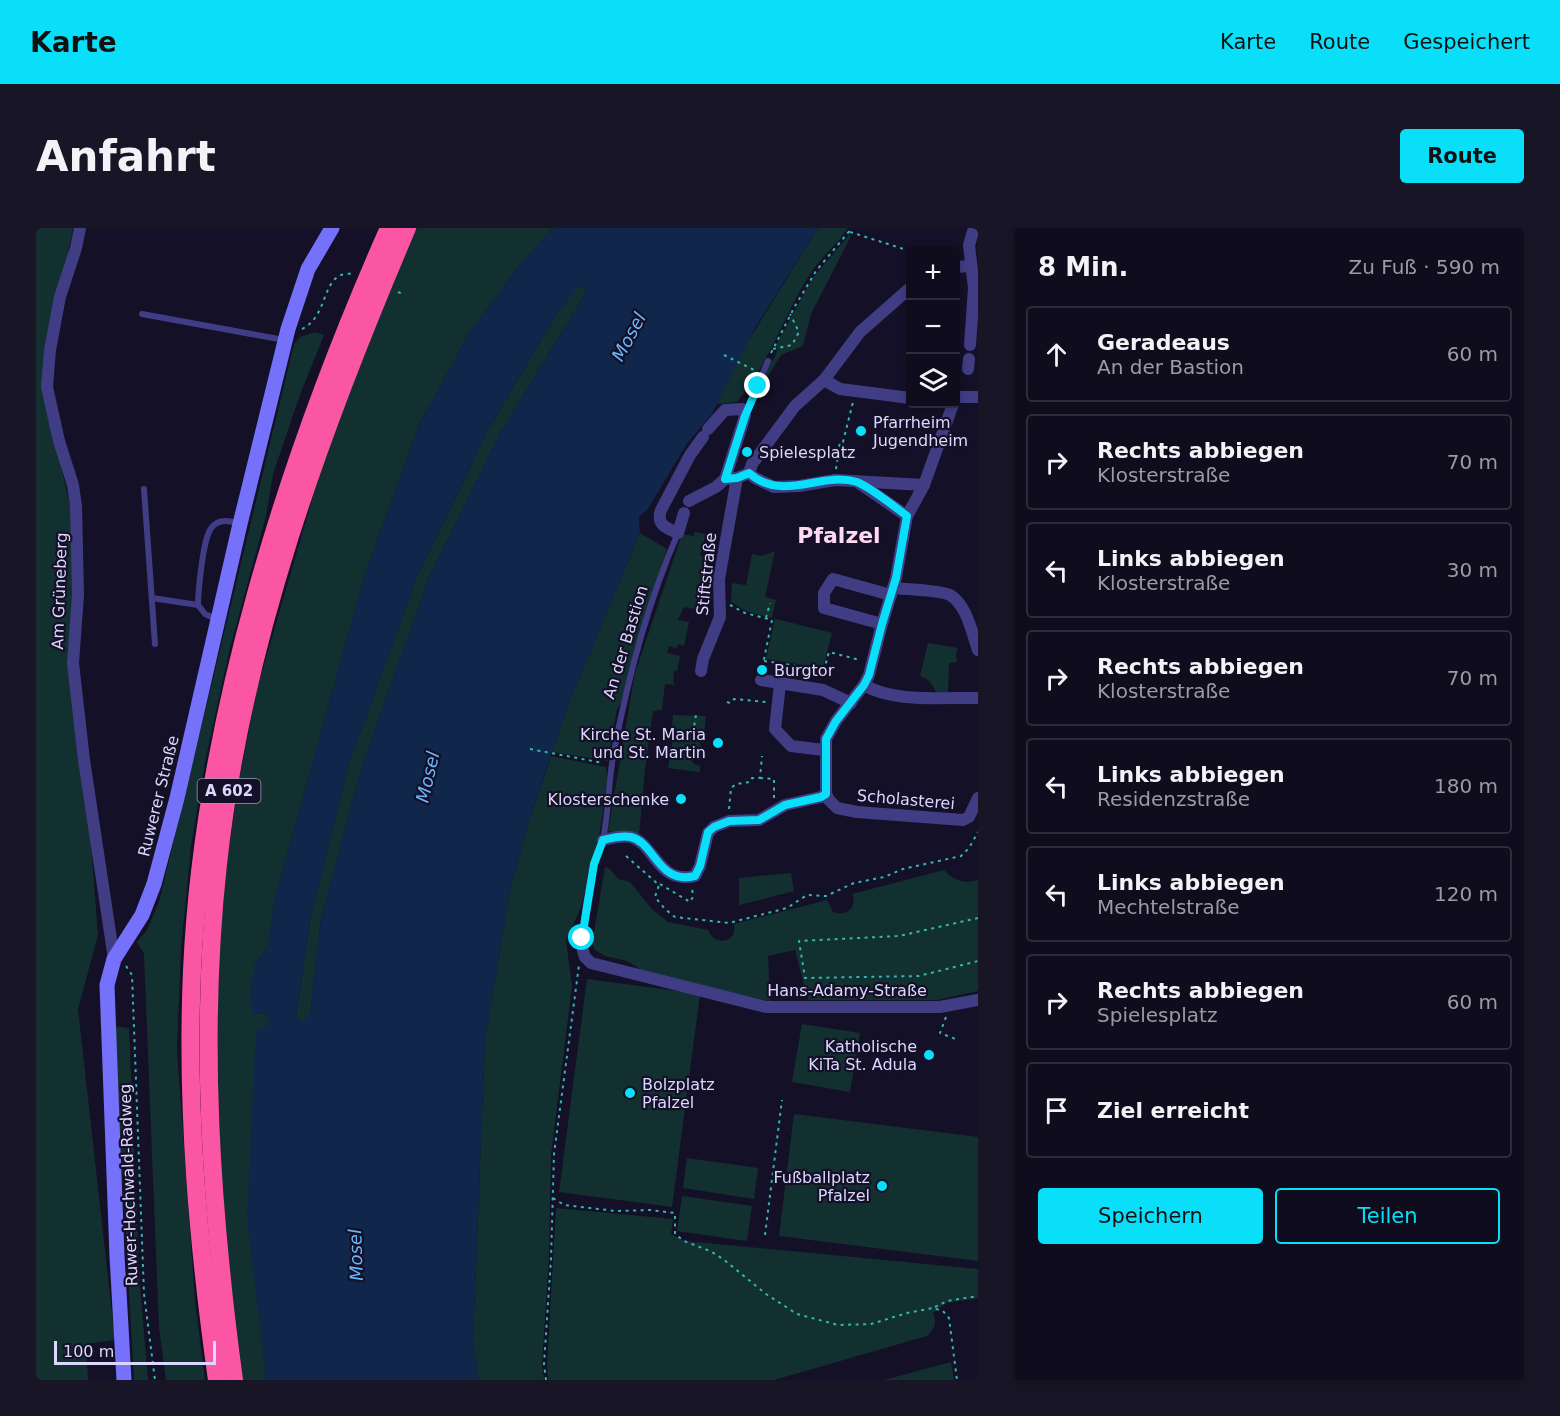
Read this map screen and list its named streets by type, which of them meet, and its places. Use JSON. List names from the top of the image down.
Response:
{
  "streets": {
    "highway": ["A 602"],
    "main road": ["Ruwerer Straße"],
    "street": [
      "Stiftstraße",
      "Am Grüneberg",
      "Scholasterei",
      "Hans-Adamy-Straße"
    ],
    "lane": ["An der Bastion"],
    "path": ["Ruwer-Hochwald-Radweg"]
  },
  "crossings": [
    ["Am Grüneberg", "Ruwerer Straße"],
    ["Am Grüneberg", "Ruwer-Hochwald-Radweg"],
    ["An der Bastion", "Hans-Adamy-Straße"],
    ["Ruwerer Straße", "Ruwer-Hochwald-Radweg"]
  ],
  "districts": ["Pfalzel"],
  "water": ["Mosel"],
  "places": [
    "Pfarrheim Jugendheim",
    "Spielesplatz",
    "Burgtor",
    "Kirche St. Maria und St. Martin",
    "Klosterschenke",
    "Katholische KiTa St. Adula",
    "Bolzplatz Pfalzel",
    "Fußballplatz Pfalzel"
  ],
  "scale_bar": "100 m",
  "page": {
    "header": "Karte",
    "nav": ["Karte", "Route", "Gespeichert"],
    "buttons": [
      "Route",
      ["Speichern", "Teilen"]
    ],
    "title": "Anfahrt",
    "heading": ["8 Min.", "Zu Fuß · 590 m"],
    "map_buttons": ["+", "−"],
    "list": [
      ["Geradeaus", "An der Bastion", "60 m"],
      ["Rechts abbiegen", "Klosterstraße", "70 m"],
      ["Links abbiegen", "Klosterstraße", "30 m"],
      ["Rechts abbiegen", "Klosterstraße", "70 m"],
      ["Links abbiegen", "Residenzstraße", "180 m"],
      ["Links abbiegen", "Mechtelstraße", "120 m"],
      ["Rechts abbiegen", "Spielesplatz", "60 m"],
      "Ziel erreicht"
    ],
    "scale": "100 m"
  }
}
